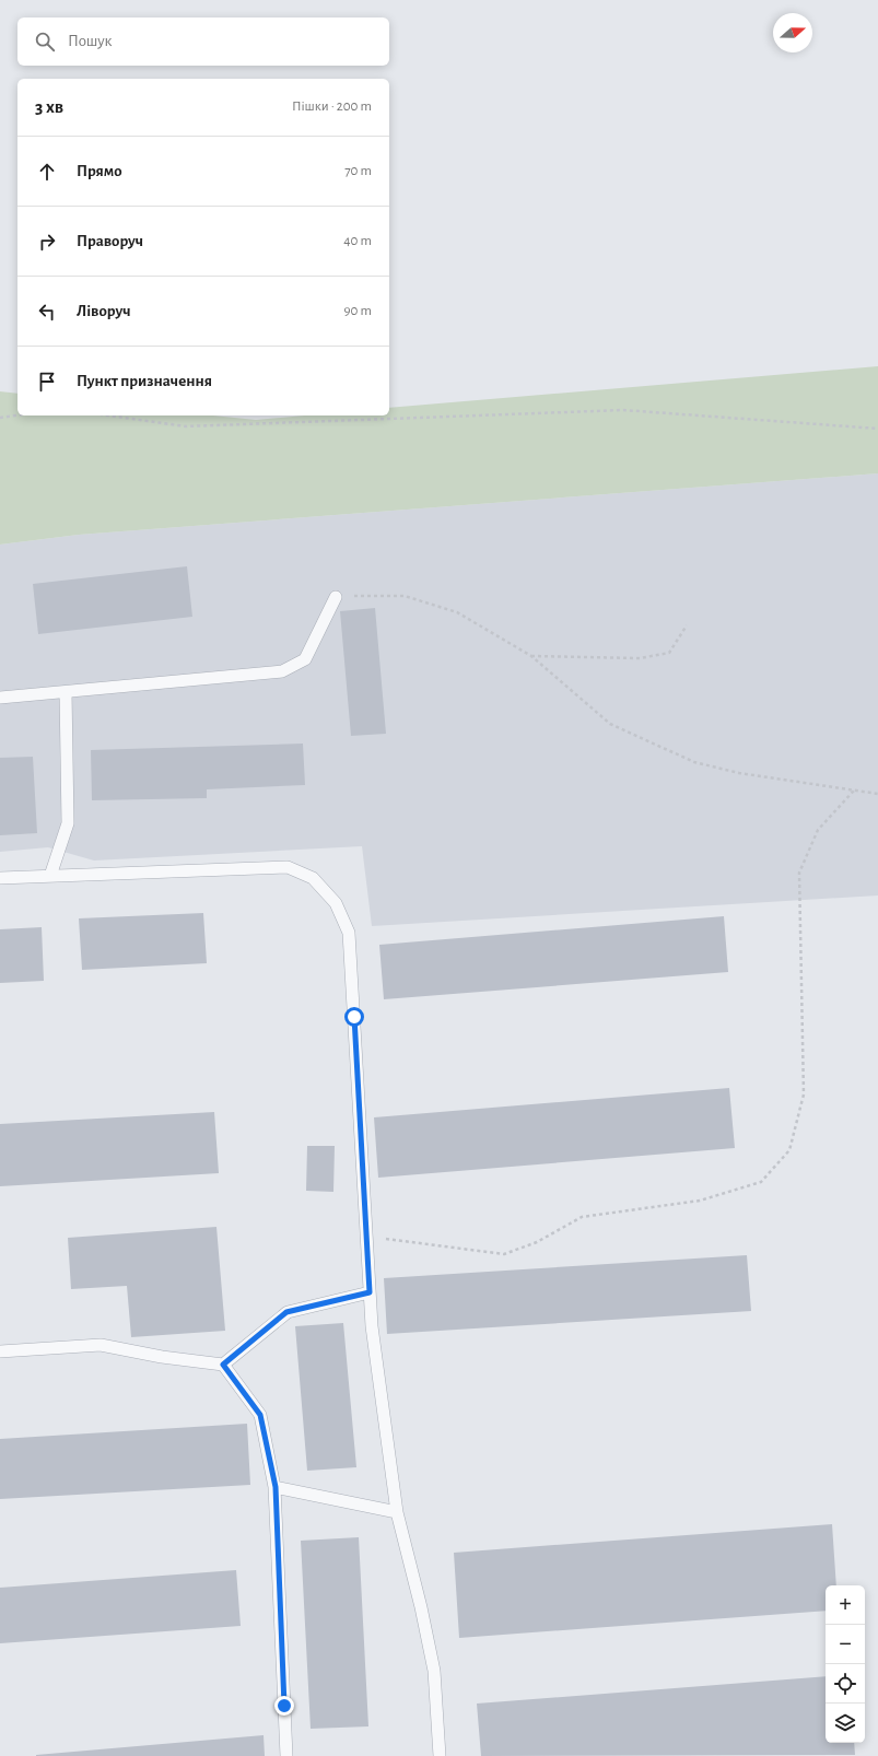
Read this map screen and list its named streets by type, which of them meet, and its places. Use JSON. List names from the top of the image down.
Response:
{
  "north": "right",
  "page": {
    "search": "Пошук",
    "heading": ["3 хв", "Пішки · 200 m"],
    "list": [
      ["Прямо", "70 m"],
      ["Праворуч", "40 m"],
      ["Ліворуч", "90 m"],
      "Пункт призначення"
    ],
    "map_buttons": ["+", "−"]
  }
}
